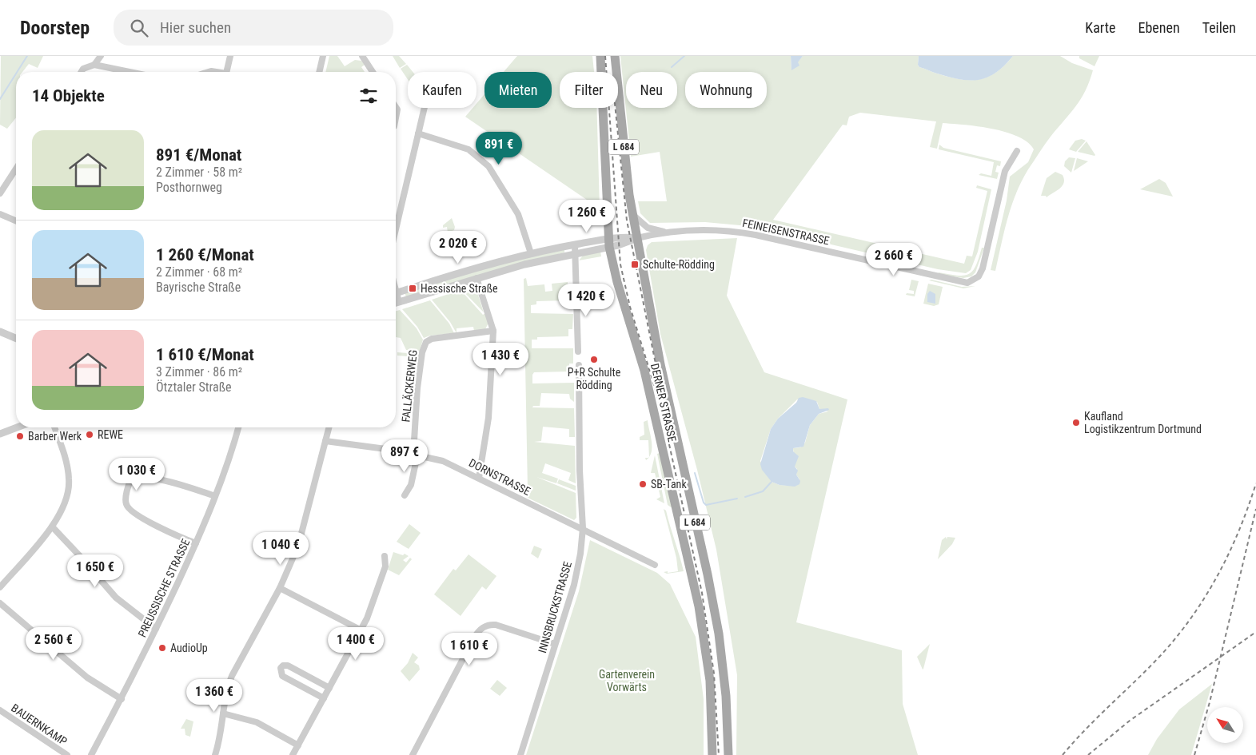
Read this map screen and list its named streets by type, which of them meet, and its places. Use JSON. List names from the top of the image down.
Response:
{
  "streets": {
    "main road": ["L 684", "DERNER STRASSE"],
    "street": [
      "FEINEISENSTRASSE",
      "FALLÄCKERWEG",
      "DORNSTRASSE",
      "PREUSSISCHE STRASSE",
      "INNSBRUCKSTRASSE",
      "BAUERNKAMP"
    ]
  },
  "crossings": [
    ["FEINEISENSTRASSE", "DERNER STRASSE"],
    ["FALLÄCKERWEG", "DORNSTRASSE"],
    ["DORNSTRASSE", "INNSBRUCKSTRASSE"]
  ],
  "parks": ["Gartenverein Vorwärts"],
  "places": {
    "transit": ["Schulte-Rödding", "Hessische Straße"],
    "other": [
      "P+R Schulte Rödding",
      "Kaufland Logistikzentrum Dortmund",
      "REWE",
      "Barber Werk",
      "SB-Tank",
      "AudioUp"
    ]
  },
  "north": "top left",
  "page": {
    "header": "Doorstep",
    "search": "Hier suchen",
    "nav": ["Karte", "Ebenen", "Teilen"],
    "chip": [
      "Kaufen",
      "Mieten",
      "Filter",
      "Neu",
      "Wohnung"
    ],
    "heading": "14 Objekte",
    "list": [
      {
        "name": "891 €/Monat",
        "note": "2 Zimmer · 58 m² · Posthornweg"
      },
      {
        "name": "1 260 €/Monat",
        "note": "2 Zimmer · 68 m² · Bayrische Straße"
      },
      {
        "name": "1 610 €/Monat",
        "note": "3 Zimmer · 86 m² · Ötztaler Straße"
      }
    ],
    "price": [
      "891 €",
      "1 260 €",
      "2 020 €",
      "2 660 €",
      "1 420 €",
      "1 430 €",
      "897 €",
      "1 030 €",
      "1 040 €",
      "1 650 €",
      "2 560 €",
      "1 400 €",
      "1 610 €",
      "1 360 €"
    ]
  }
}
